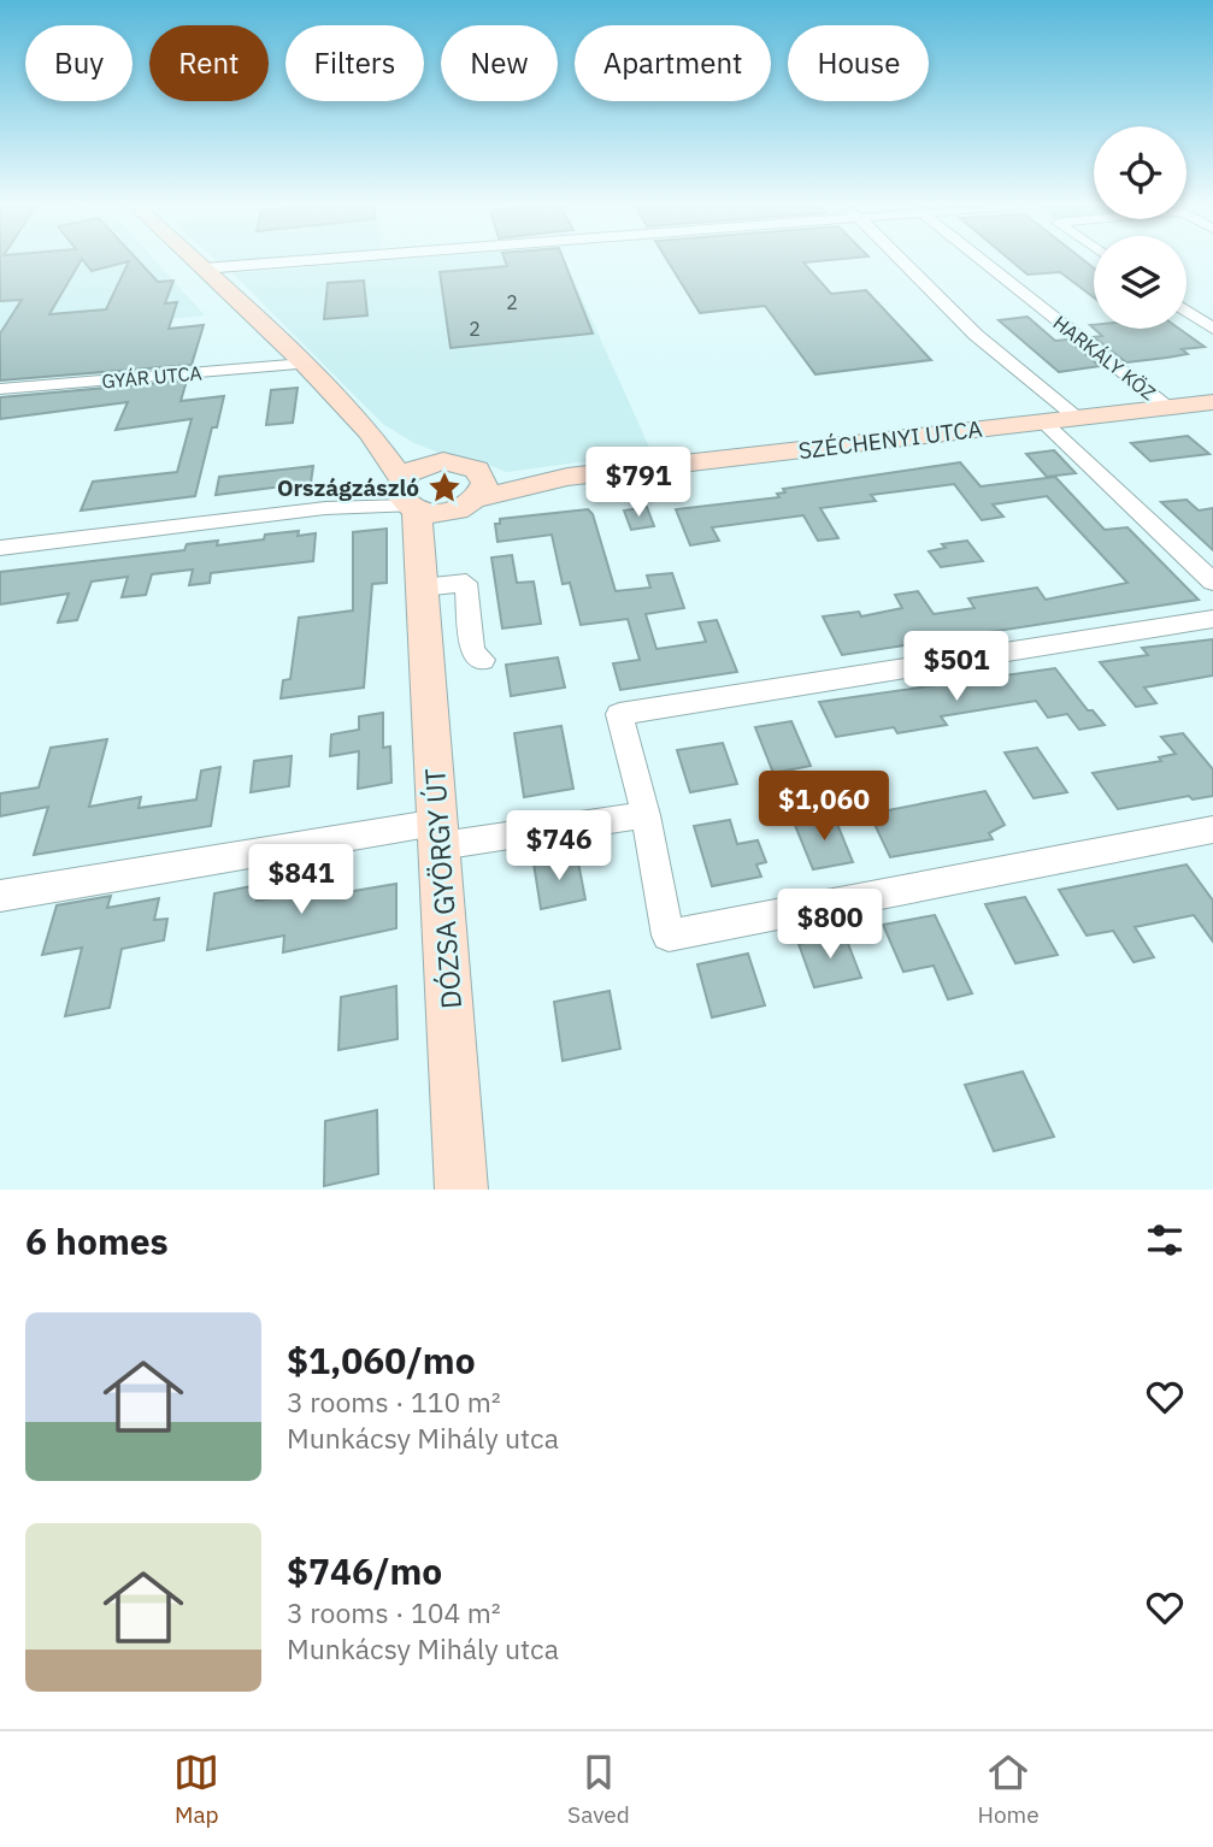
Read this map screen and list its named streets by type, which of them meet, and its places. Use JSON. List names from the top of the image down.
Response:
{
  "streets": {
    "main road": ["SZÉCHENYI UTCA", "DÓZSA GYÖRGY ÚT"],
    "street": ["HARKÁLY KÖZ", "GYÁR UTCA"]
  },
  "crossings": [
    ["HARKÁLY KÖZ", "SZÉCHENYI UTCA"],
    ["GYÁR UTCA", "DÓZSA GYÖRGY ÚT"],
    ["SZÉCHENYI UTCA", "DÓZSA GYÖRGY ÚT"]
  ],
  "places": {
    "place": ["Országzászló"]
  },
  "house_numbers": ["2", "2"],
  "page": {
    "chip": [
      "Buy",
      "Rent",
      "Filters",
      "New",
      "Apartment",
      "House"
    ],
    "price": [
      "$791",
      "$501",
      "$1,060",
      "$746",
      "$841",
      "$800"
    ],
    "heading": "6 homes",
    "list": [
      {
        "name": "$1,060/mo",
        "note": "3 rooms · 110 m² · Munkácsy Mihály utca"
      },
      {
        "name": "$746/mo",
        "note": "3 rooms · 104 m² · Munkácsy Mihály utca"
      }
    ],
    "tabs": ["Map", "Saved", "Home"]
  }
}
